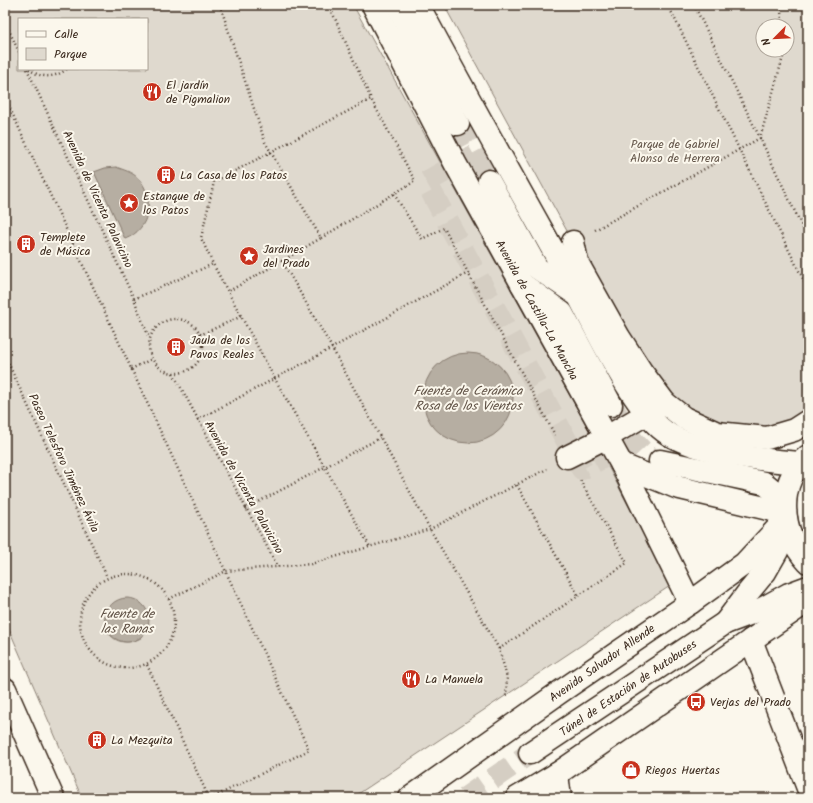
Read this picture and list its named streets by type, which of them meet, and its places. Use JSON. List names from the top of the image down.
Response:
{
  "streets": {
    "main road": ["Avenida de Castilla-La Mancha", "Avenida Salvador Allende", "Túnel de Estación de Autobuses"],
    "path": ["Avenida de Vicenta Palavicino", "Paseo Telesforo Jiménez Ávila"]
  },
  "crossings": [
    ["Avenida de Castilla-La Mancha", "Avenida Salvador Allende"],
    ["Avenida Salvador Allende", "Túnel de Estación de Autobuses"]
  ],
  "water": ["Fuente de Cerámica Rosa de los Vientos", "Fuente de las Ranas"],
  "parks": ["Parque de Gabriel Alonso de Herrera"],
  "places": {
    "restaurant": ["El jardín de Pigmalion", "La Manuela"],
    "building": [
      "La Casa de los Patos",
      "Templete de Música",
      "Jaula de los Pavos Reales",
      "La Mezquita"
    ],
    "place": ["Estanque de los Patos", "Jardines del Prado"],
    "bus stop": ["Verjas del Prado"],
    "shop": ["Riegos Huertas"]
  },
  "legend": ["Calle", "Parque"],
  "north": "bottom left"
}
